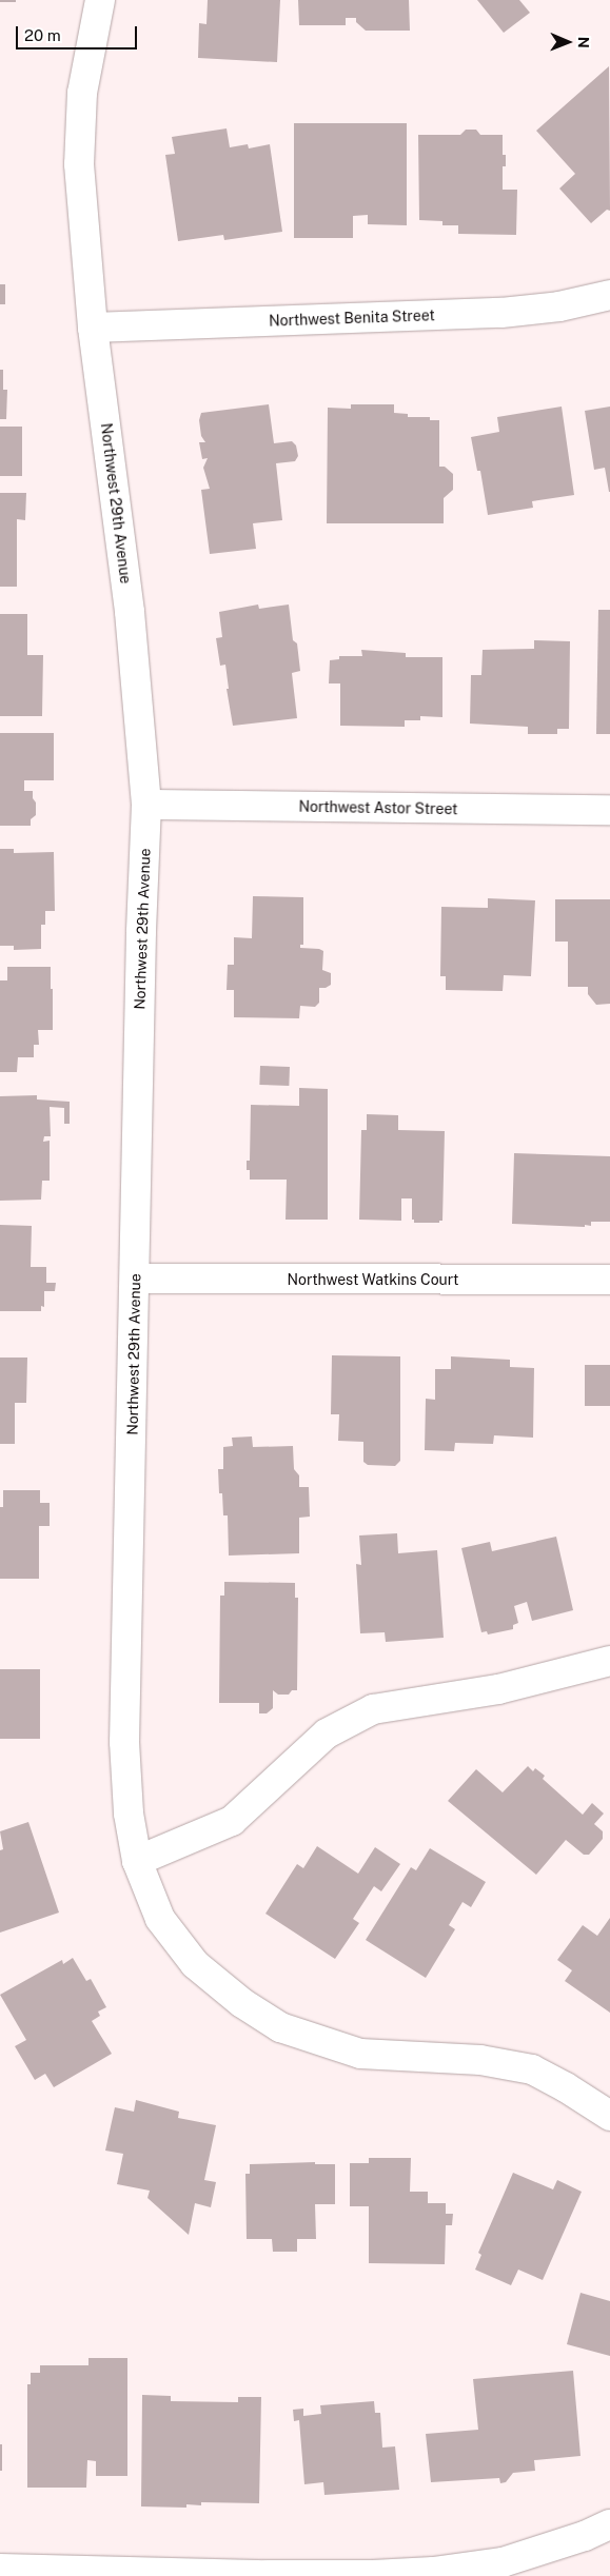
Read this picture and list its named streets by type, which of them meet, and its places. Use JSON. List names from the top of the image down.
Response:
{
  "streets": {
    "street": [
      "Northwest Benita Street",
      "Northwest 29th Avenue",
      "Northwest Astor Street",
      "Northwest Watkins Court"
    ]
  },
  "crossings": [
    ["Northwest Benita Street", "Northwest 29th Avenue"],
    ["Northwest 29th Avenue", "Northwest Astor Street"],
    ["Northwest 29th Avenue", "Northwest Watkins Court"]
  ],
  "scale_bar": "20 m",
  "north": "right"
}
